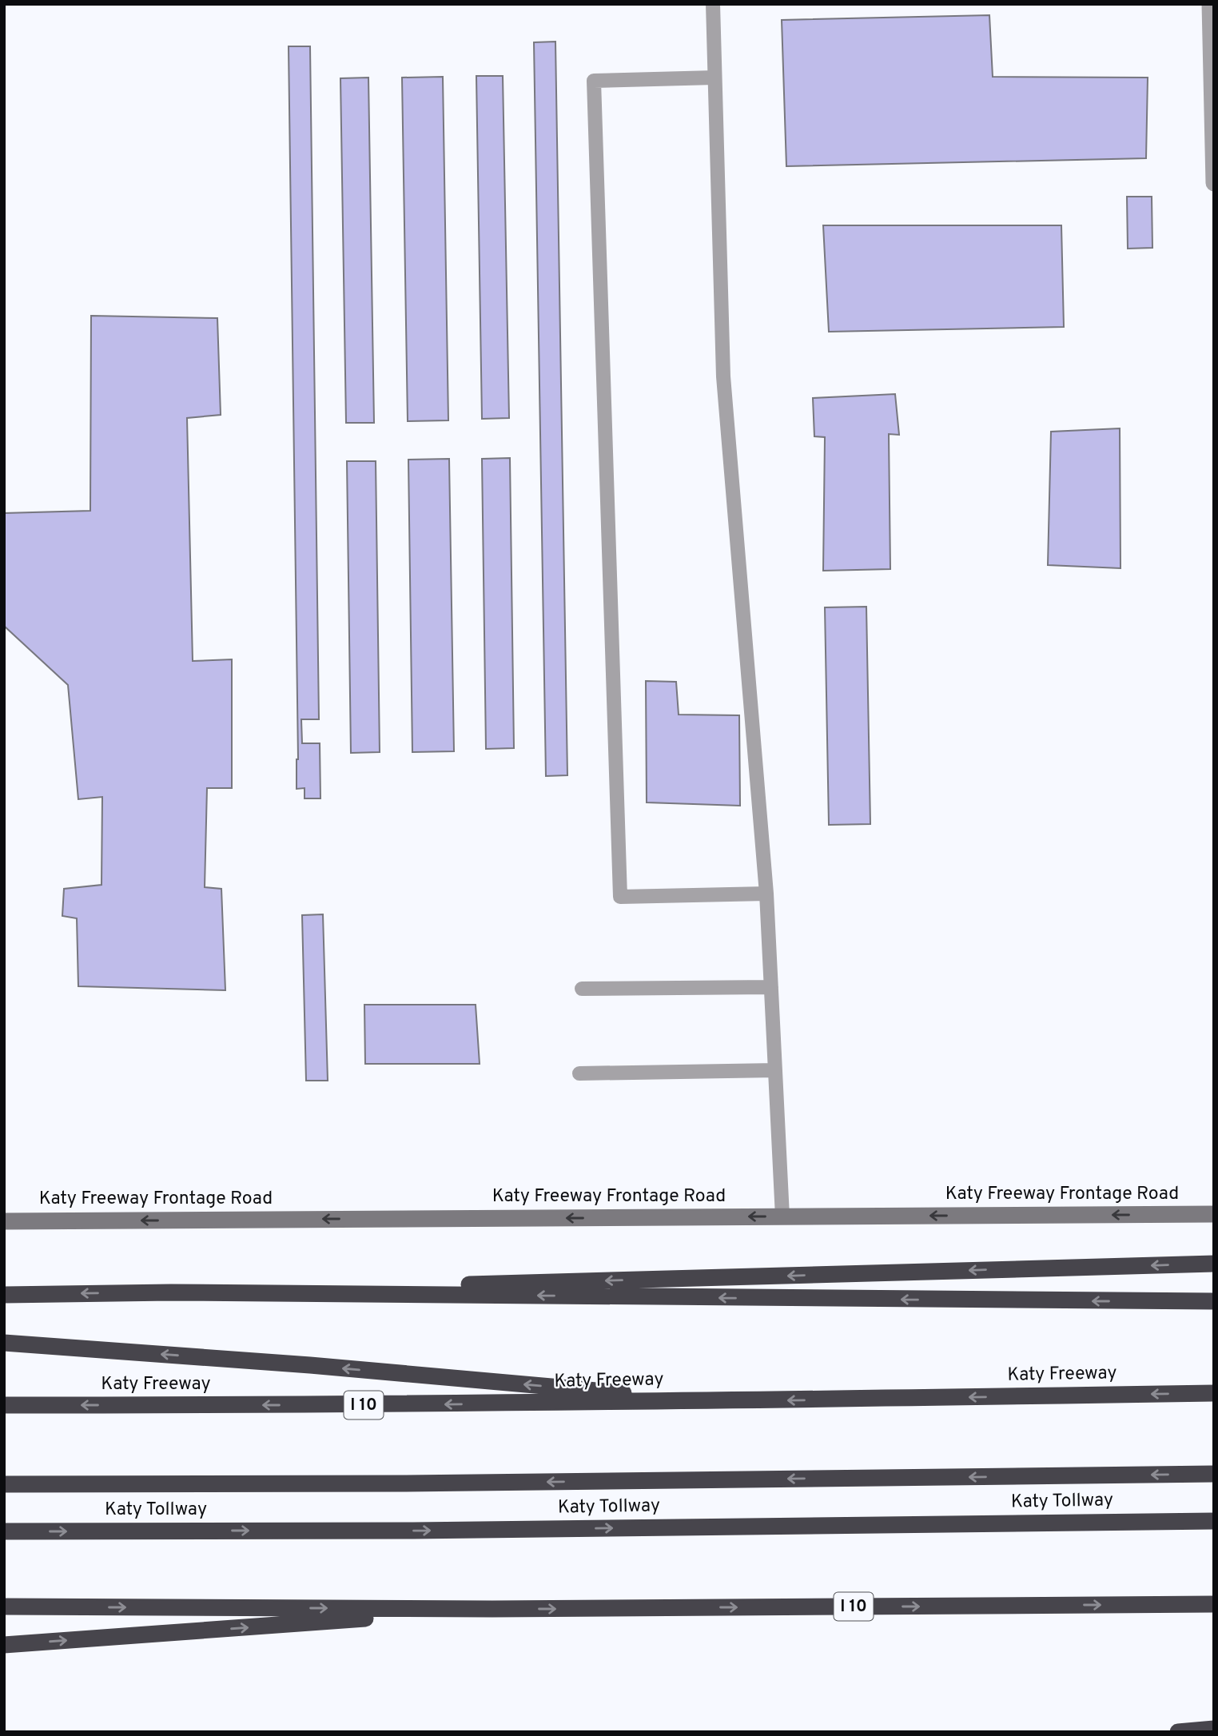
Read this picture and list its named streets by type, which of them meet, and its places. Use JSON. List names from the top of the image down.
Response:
{
  "streets": {
    "highway": ["Katy Freeway", "I 10", "Katy Tollway"],
    "main road": ["Katy Freeway Frontage Road"]
  },
  "one_way": ["Katy Freeway Frontage Road"]
}
